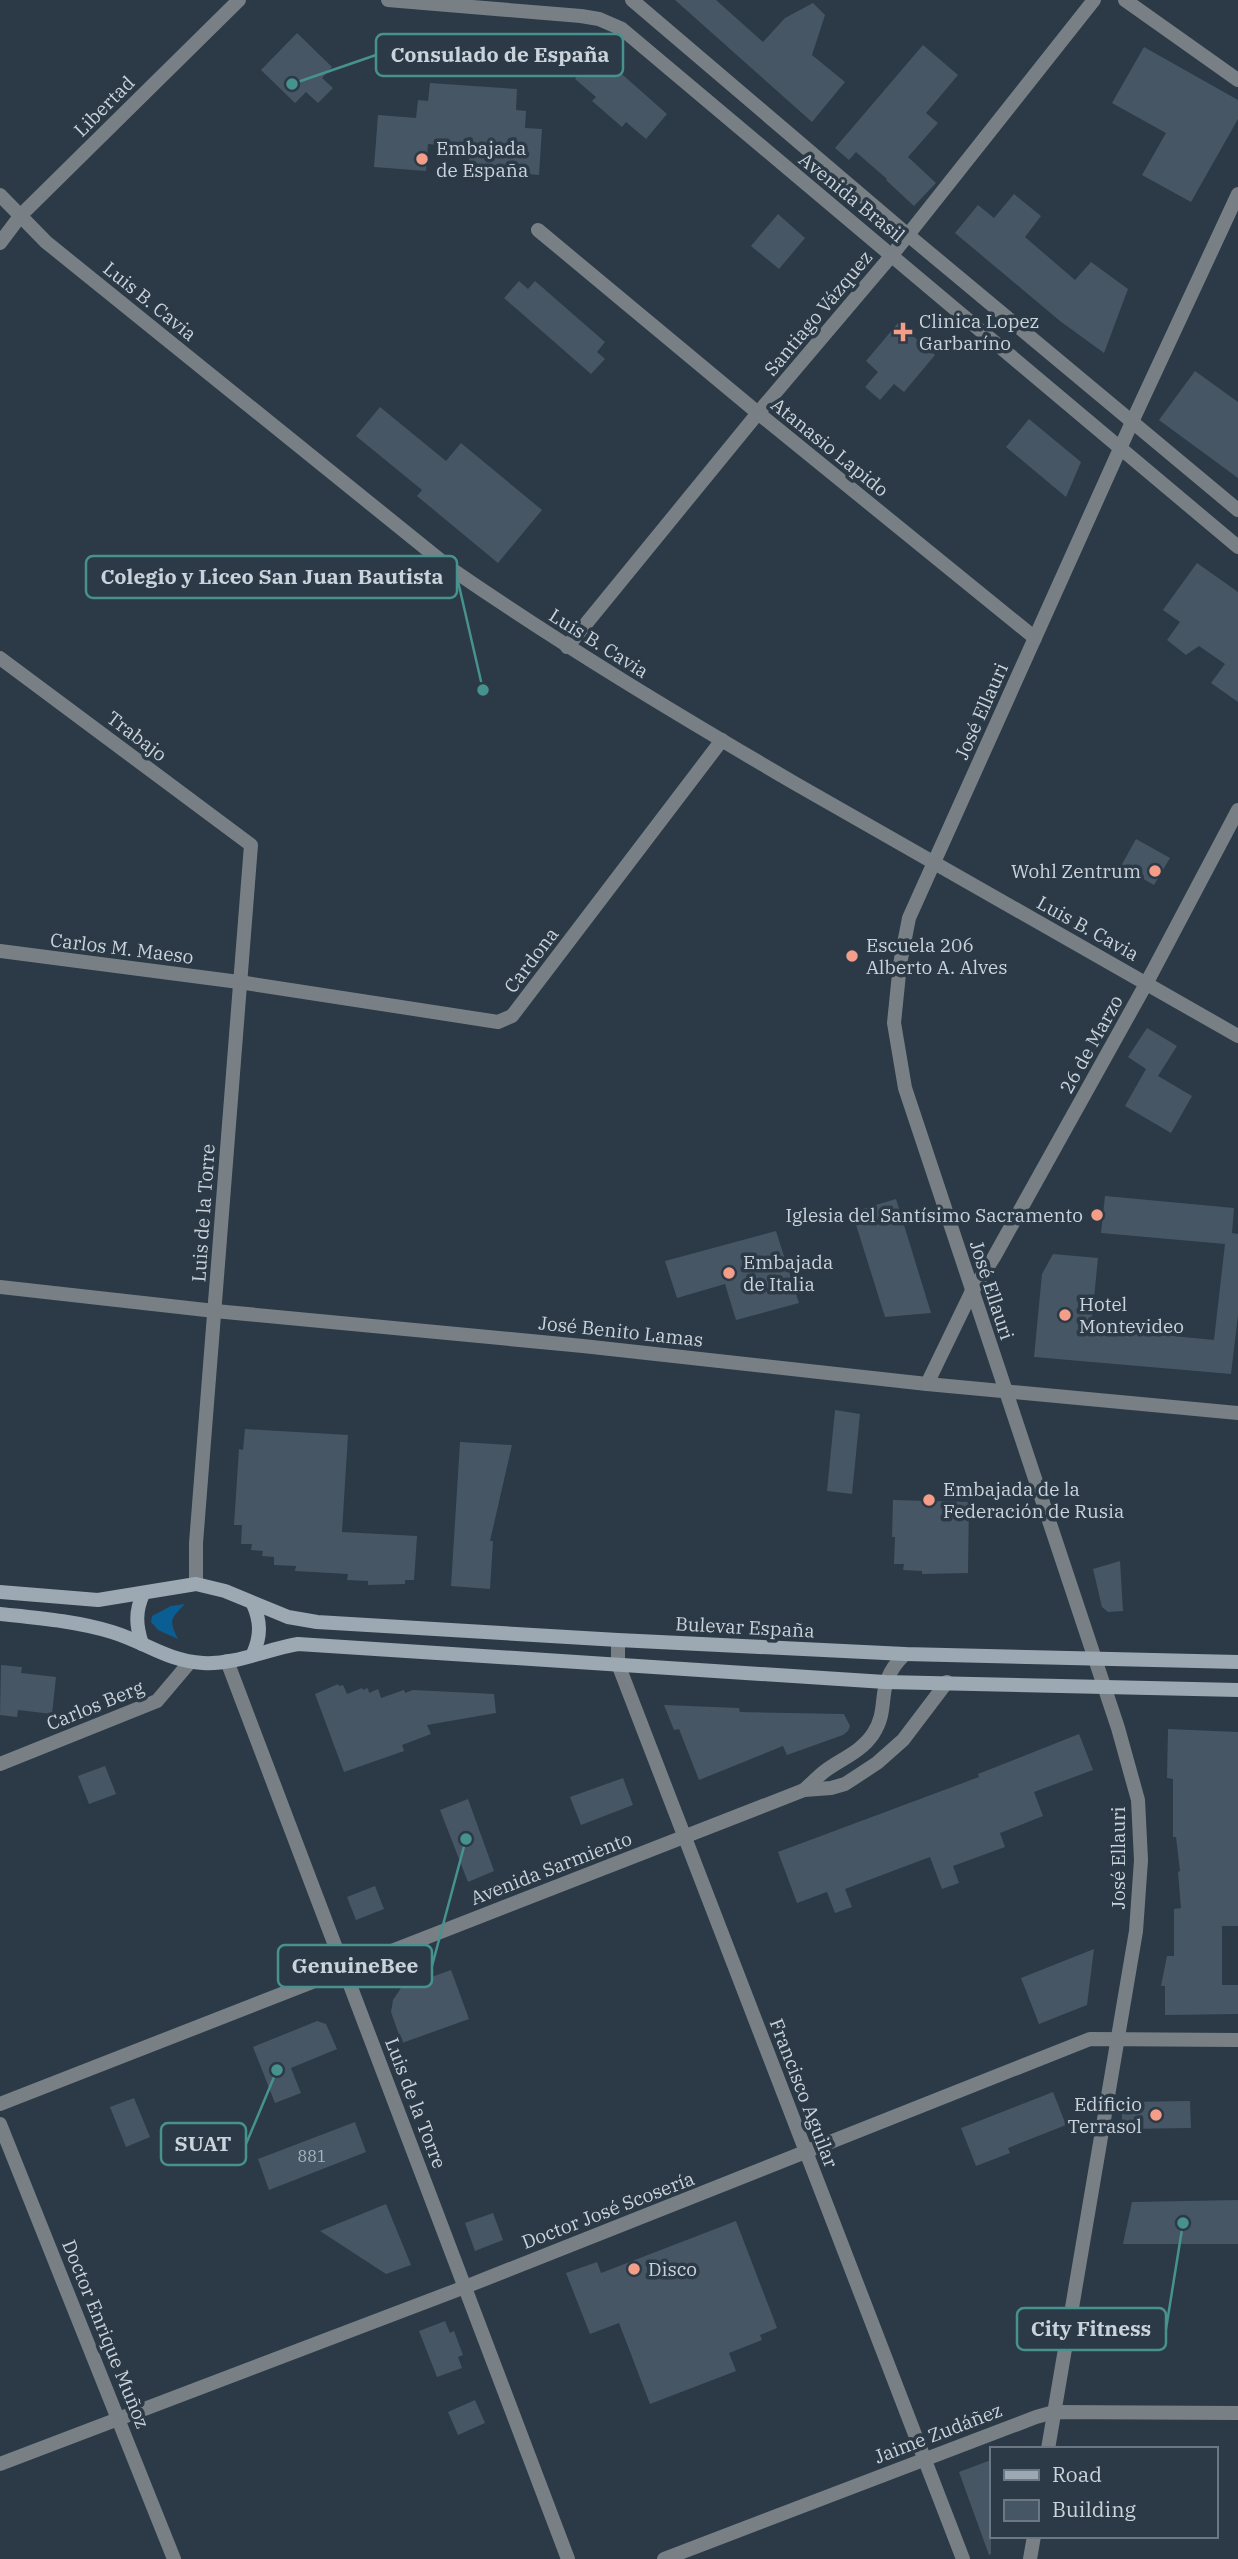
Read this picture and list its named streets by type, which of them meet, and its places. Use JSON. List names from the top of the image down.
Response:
{
  "streets": {
    "main road": ["Bulevar España"],
    "street": [
      "Libertad",
      "Avenida Brasil",
      "Luis B. Cavia",
      "Santiago Vázquez",
      "Atanasio Lapido",
      "José Ellauri",
      "Trabajo",
      "Carlos M. Maeso",
      "Cardona",
      "26 de Marzo",
      "Luis de la Torre",
      "José Benito Lamas",
      "Carlos Berg",
      "Avenida Sarmiento",
      "Francisco Aguilar",
      "Doctor José Scosería",
      "Doctor Enrique Muñoz",
      "Jaime Zudáñez"
    ]
  },
  "crossings": [
    ["Libertad", "Luis B. Cavia"],
    ["Avenida Brasil", "Santiago Vázquez"],
    ["Avenida Brasil", "José Ellauri"],
    ["Luis B. Cavia", "Santiago Vázquez"],
    ["Luis B. Cavia", "José Ellauri"],
    ["Luis B. Cavia", "Cardona"],
    ["Luis B. Cavia", "26 de Marzo"],
    ["Santiago Vázquez", "Atanasio Lapido"],
    ["Atanasio Lapido", "José Ellauri"],
    ["José Ellauri", "26 de Marzo"],
    ["José Ellauri", "José Benito Lamas"],
    ["José Ellauri", "Bulevar España"],
    ["José Ellauri", "Doctor José Scosería"],
    ["José Ellauri", "Jaime Zudáñez"],
    ["Trabajo", "Luis de la Torre"],
    ["Carlos M. Maeso", "Cardona"],
    ["Carlos M. Maeso", "Luis de la Torre"],
    ["Cardona", "Luis de la Torre"],
    ["26 de Marzo", "José Benito Lamas"],
    ["Luis de la Torre", "José Benito Lamas"],
    ["Luis de la Torre", "Bulevar España"],
    ["Luis de la Torre", "Carlos Berg"],
    ["Luis de la Torre", "Avenida Sarmiento"],
    ["Luis de la Torre", "Doctor José Scosería"],
    ["Bulevar España", "Carlos Berg"],
    ["Bulevar España", "Avenida Sarmiento"],
    ["Bulevar España", "Francisco Aguilar"],
    ["Avenida Sarmiento", "Francisco Aguilar"],
    ["Francisco Aguilar", "Doctor José Scosería"],
    ["Francisco Aguilar", "Jaime Zudáñez"],
    ["Doctor José Scosería", "Doctor Enrique Muñoz"]
  ],
  "places": {
    "other": [
      "Consulado de España",
      "Embajada de España",
      "Colegio y Liceo San Juan Bautista",
      "Wohl Zentrum",
      "Escuela 206 Alberto A. Alves",
      "Iglesia del Santísimo Sacramento",
      "Embajada de Italia",
      "Hotel Montevideo",
      "Embajada de la Federación de Rusia",
      "GenuineBee",
      "SUAT",
      "Edificio Terrasol",
      "City Fitness",
      "Disco"
    ],
    "health": ["Clinica Lopez Garbaríno"]
  },
  "house_numbers": ["881"],
  "legend": ["Road", "Building"]
}
